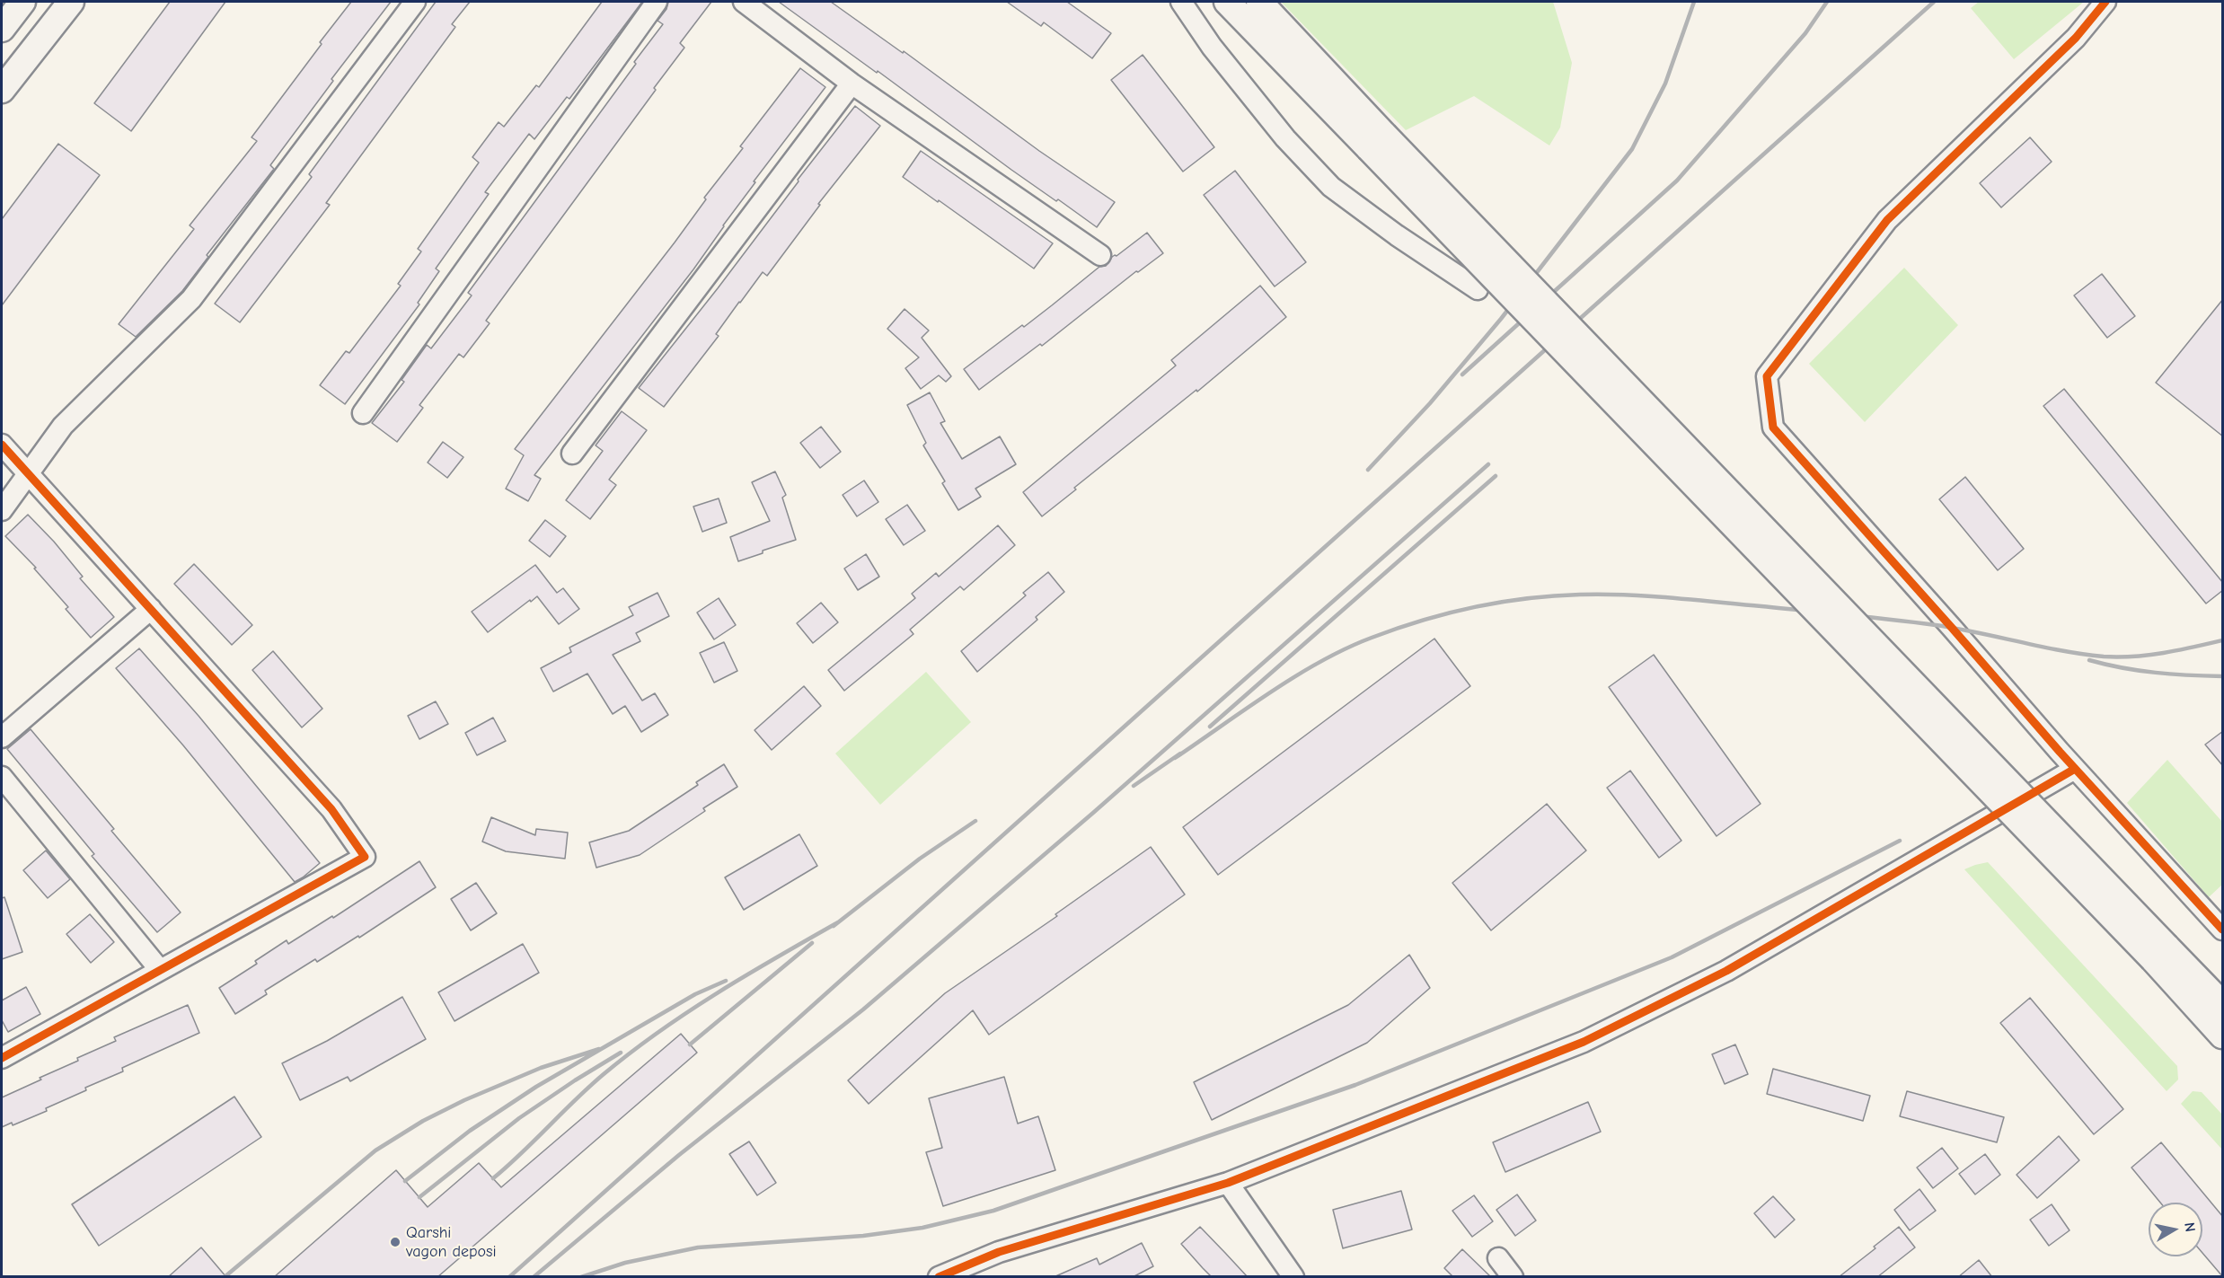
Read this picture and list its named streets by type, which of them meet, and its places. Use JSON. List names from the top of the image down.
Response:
{
  "places": ["Qarshi vagon deposi"],
  "north": "right"
}
